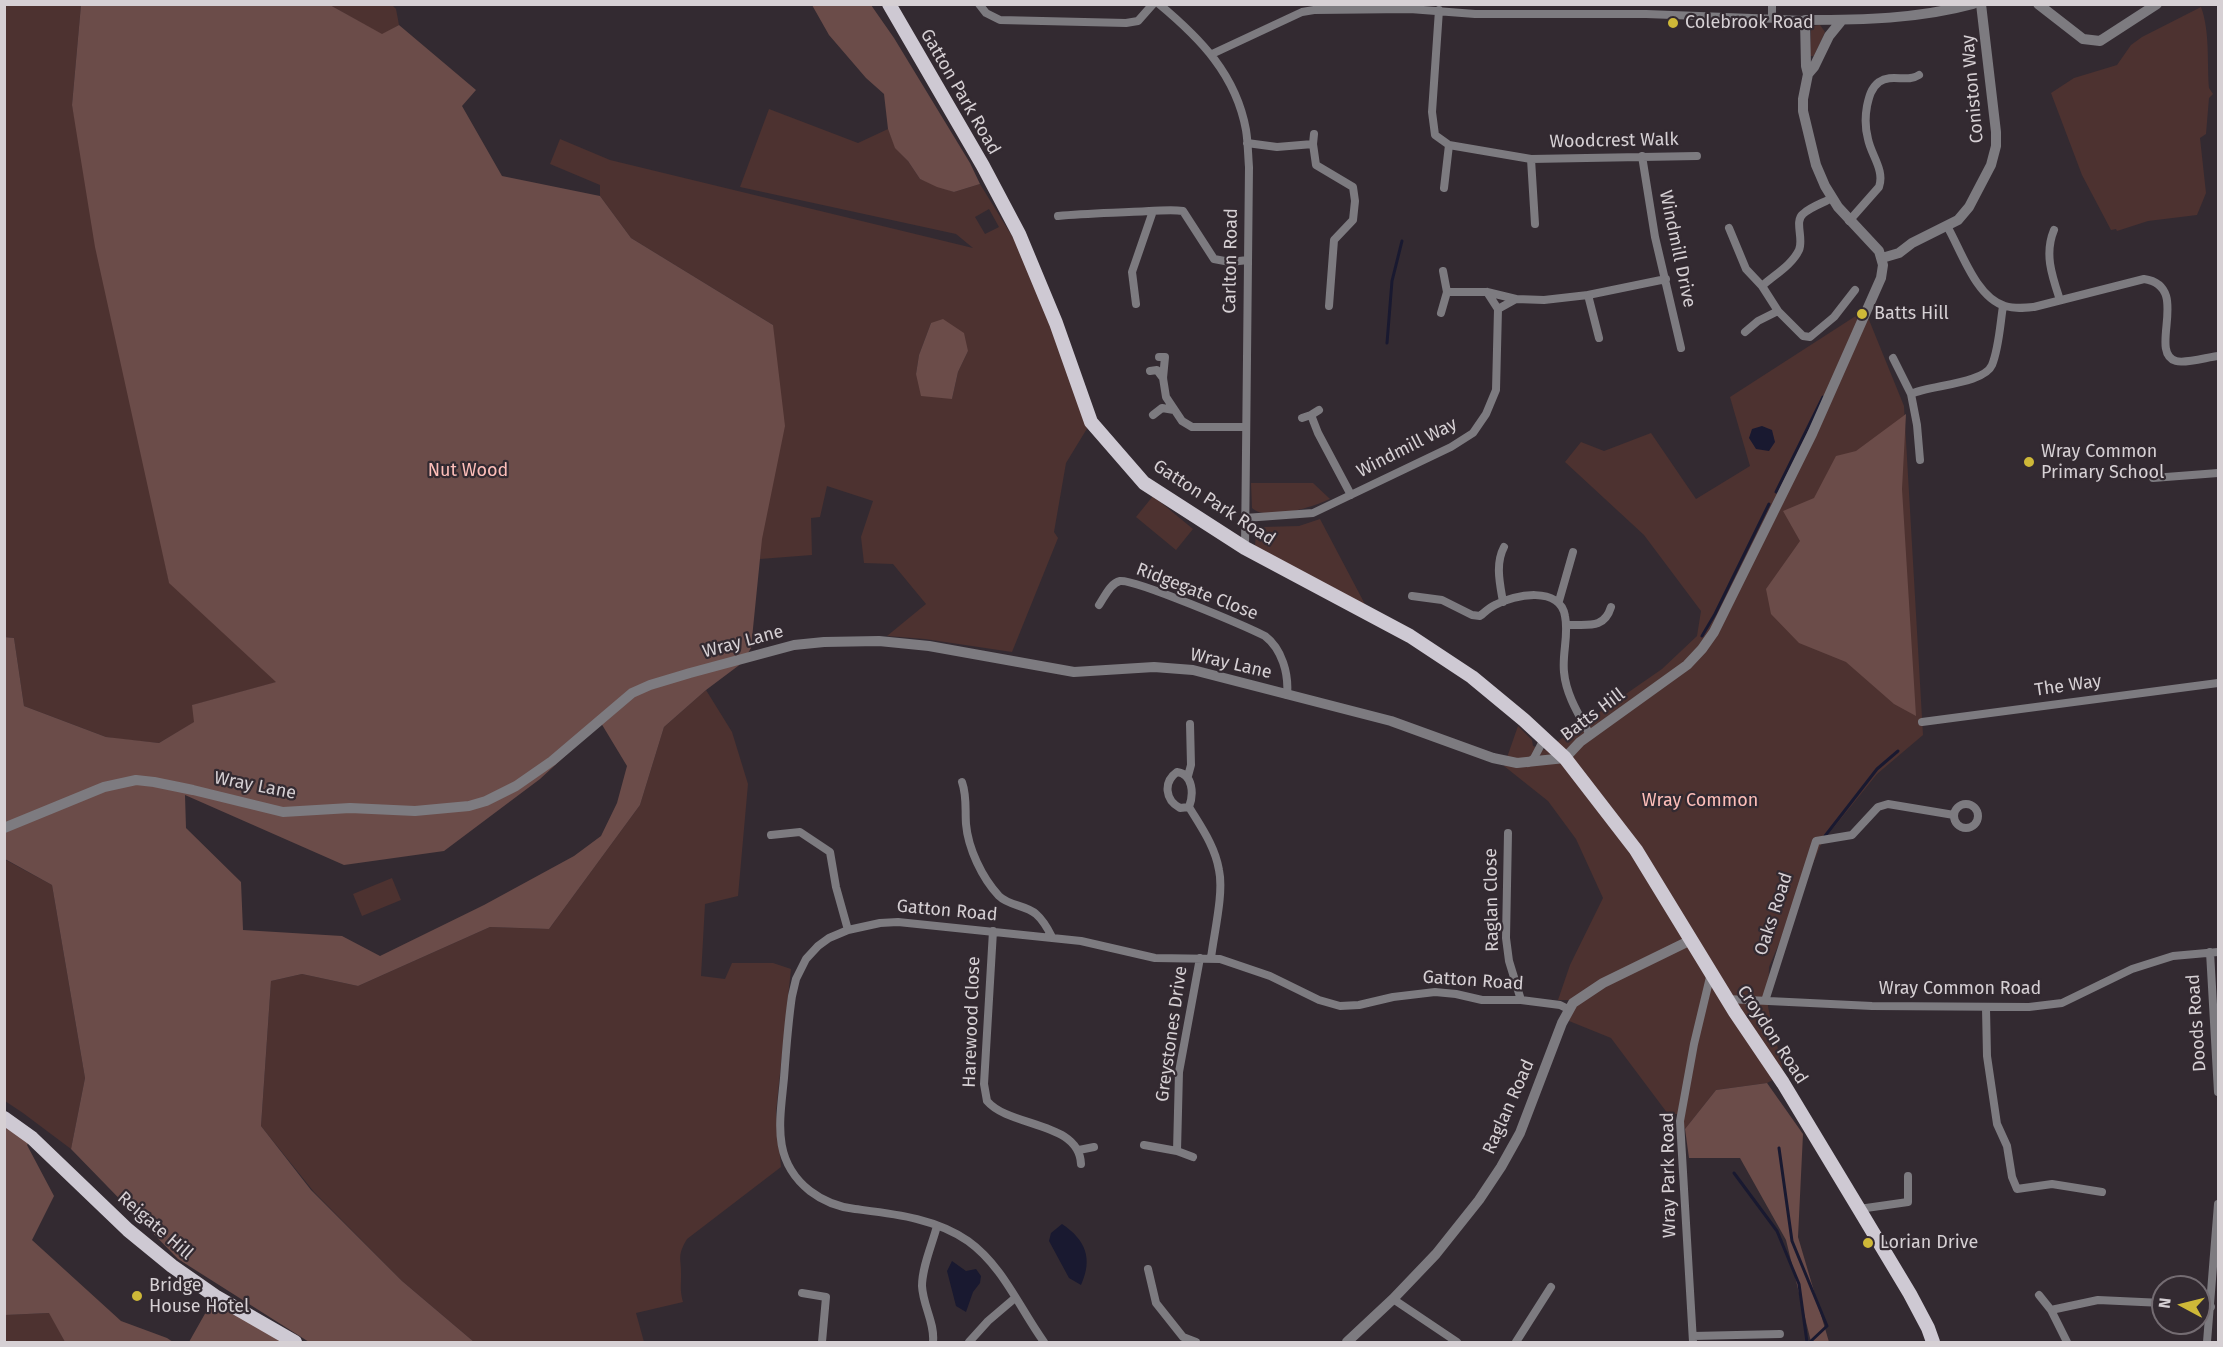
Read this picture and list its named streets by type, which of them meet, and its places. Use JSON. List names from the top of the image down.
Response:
{
  "streets": {
    "main road": ["Gatton Park Road", "Croydon Road", "Reigate Hill"],
    "street": [
      "Coniston Way",
      "Woodcrest Walk",
      "Windmill Drive",
      "Carlton Road",
      "Windmill Way",
      "Ridgegate Close",
      "Wray Lane",
      "The Way",
      "Batts Hill",
      "Raglan Close",
      "Gatton Road",
      "Oaks Road",
      "Wray Common Road",
      "Harewood Close",
      "Doods Road",
      "Greystones Drive",
      "Raglan Road",
      "Wray Park Road"
    ]
  },
  "crossings": [
    ["Coniston Way", "Batts Hill"],
    ["Gatton Park Road", "Carlton Road"],
    ["Gatton Park Road", "Wray Lane"],
    ["Gatton Park Road", "Batts Hill"],
    ["Gatton Park Road", "Croydon Road"],
    ["Woodcrest Walk", "Windmill Drive"],
    ["Carlton Road", "Windmill Way"],
    ["Ridgegate Close", "Wray Lane"],
    ["Wray Lane", "Batts Hill"],
    ["Wray Lane", "Croydon Road"],
    ["Batts Hill", "Croydon Road"],
    ["Raglan Close", "Gatton Road"],
    ["Gatton Road", "Harewood Close"],
    ["Gatton Road", "Greystones Drive"],
    ["Gatton Road", "Raglan Road"],
    ["Oaks Road", "Wray Common Road"],
    ["Wray Common Road", "Doods Road"],
    ["Wray Common Road", "Croydon Road"],
    ["Croydon Road", "Raglan Road"],
    ["Croydon Road", "Wray Park Road"]
  ],
  "parks": ["Nut Wood", "Wray Common"],
  "places": [
    "Colebrook Road",
    "Batts Hill",
    "Wray Common Primary School",
    "Lorian Drive",
    "Bridge House Hotel"
  ],
  "north": "left"
}
